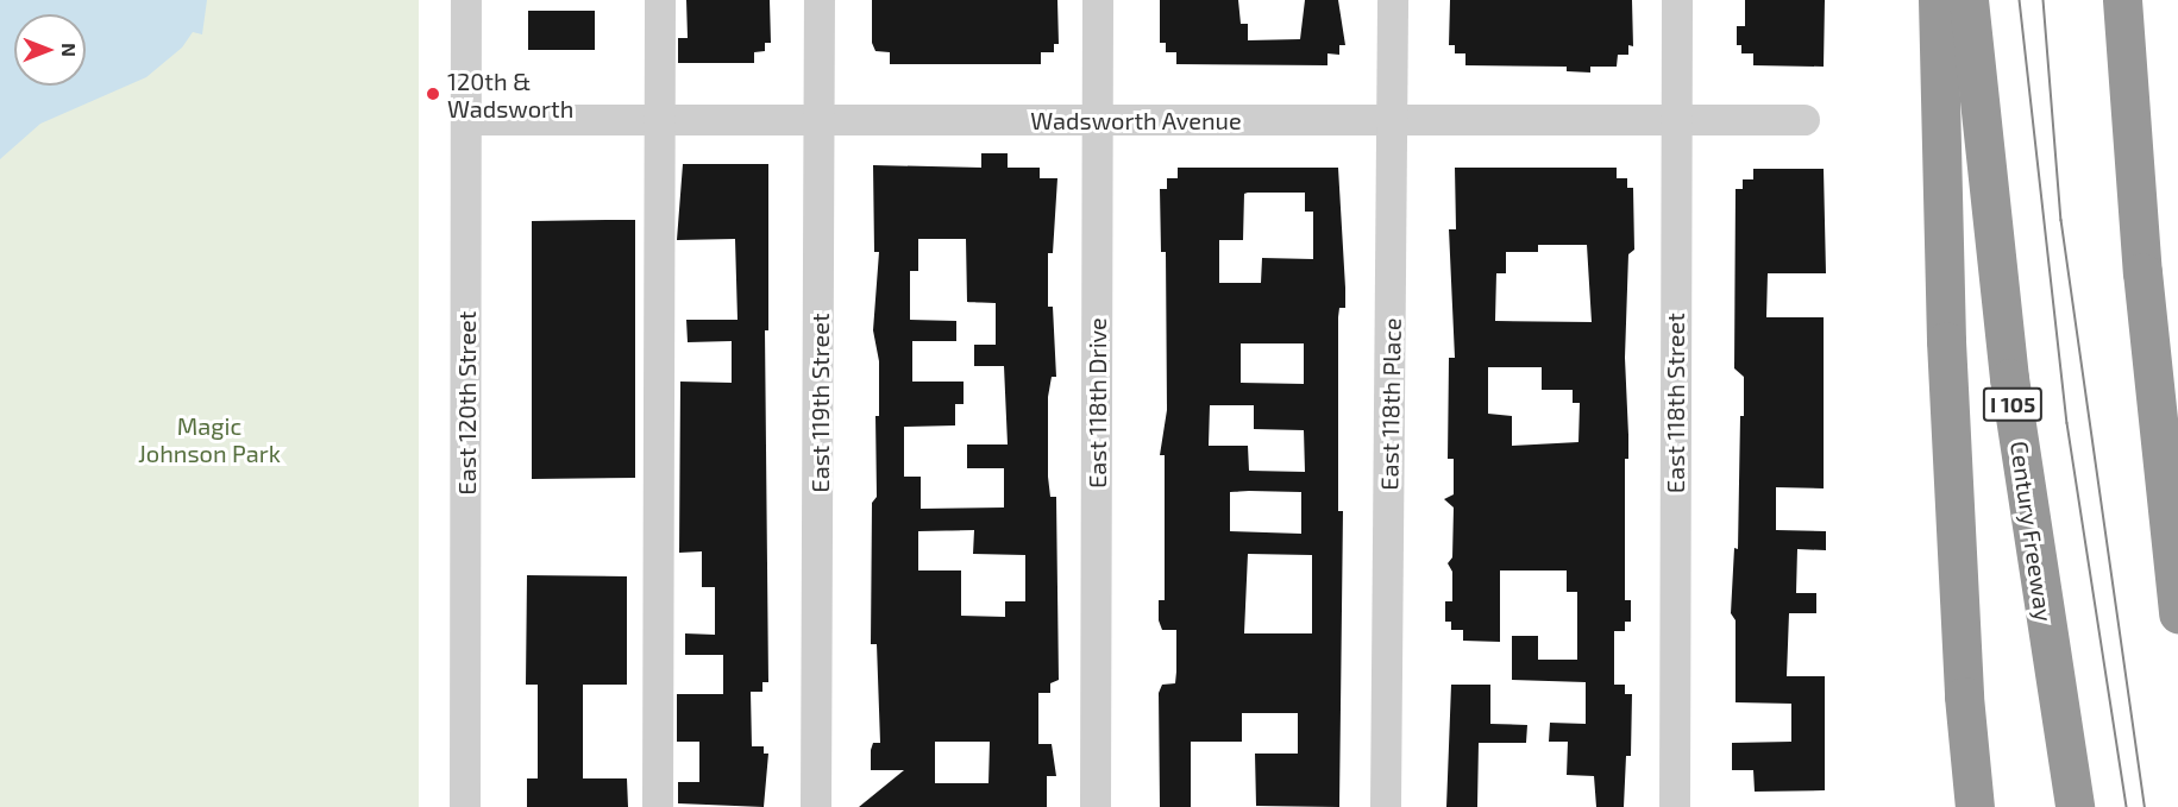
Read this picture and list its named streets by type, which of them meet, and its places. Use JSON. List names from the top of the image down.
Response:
{
  "streets": {
    "highway": ["I 105", "Century Freeway"],
    "street": [
      "Wadsworth Avenue",
      "East 120th Street",
      "East 119th Street",
      "East 118th Drive",
      "East 118th Street",
      "East 118th Place"
    ]
  },
  "crossings": [
    ["Wadsworth Avenue", "East 120th Street"],
    ["Wadsworth Avenue", "East 119th Street"],
    ["Wadsworth Avenue", "East 118th Drive"],
    ["Wadsworth Avenue", "East 118th Street"],
    ["Wadsworth Avenue", "East 118th Place"]
  ],
  "parks": ["Magic Johnson Park"],
  "places": ["120th & Wadsworth"],
  "north": "right"
}
